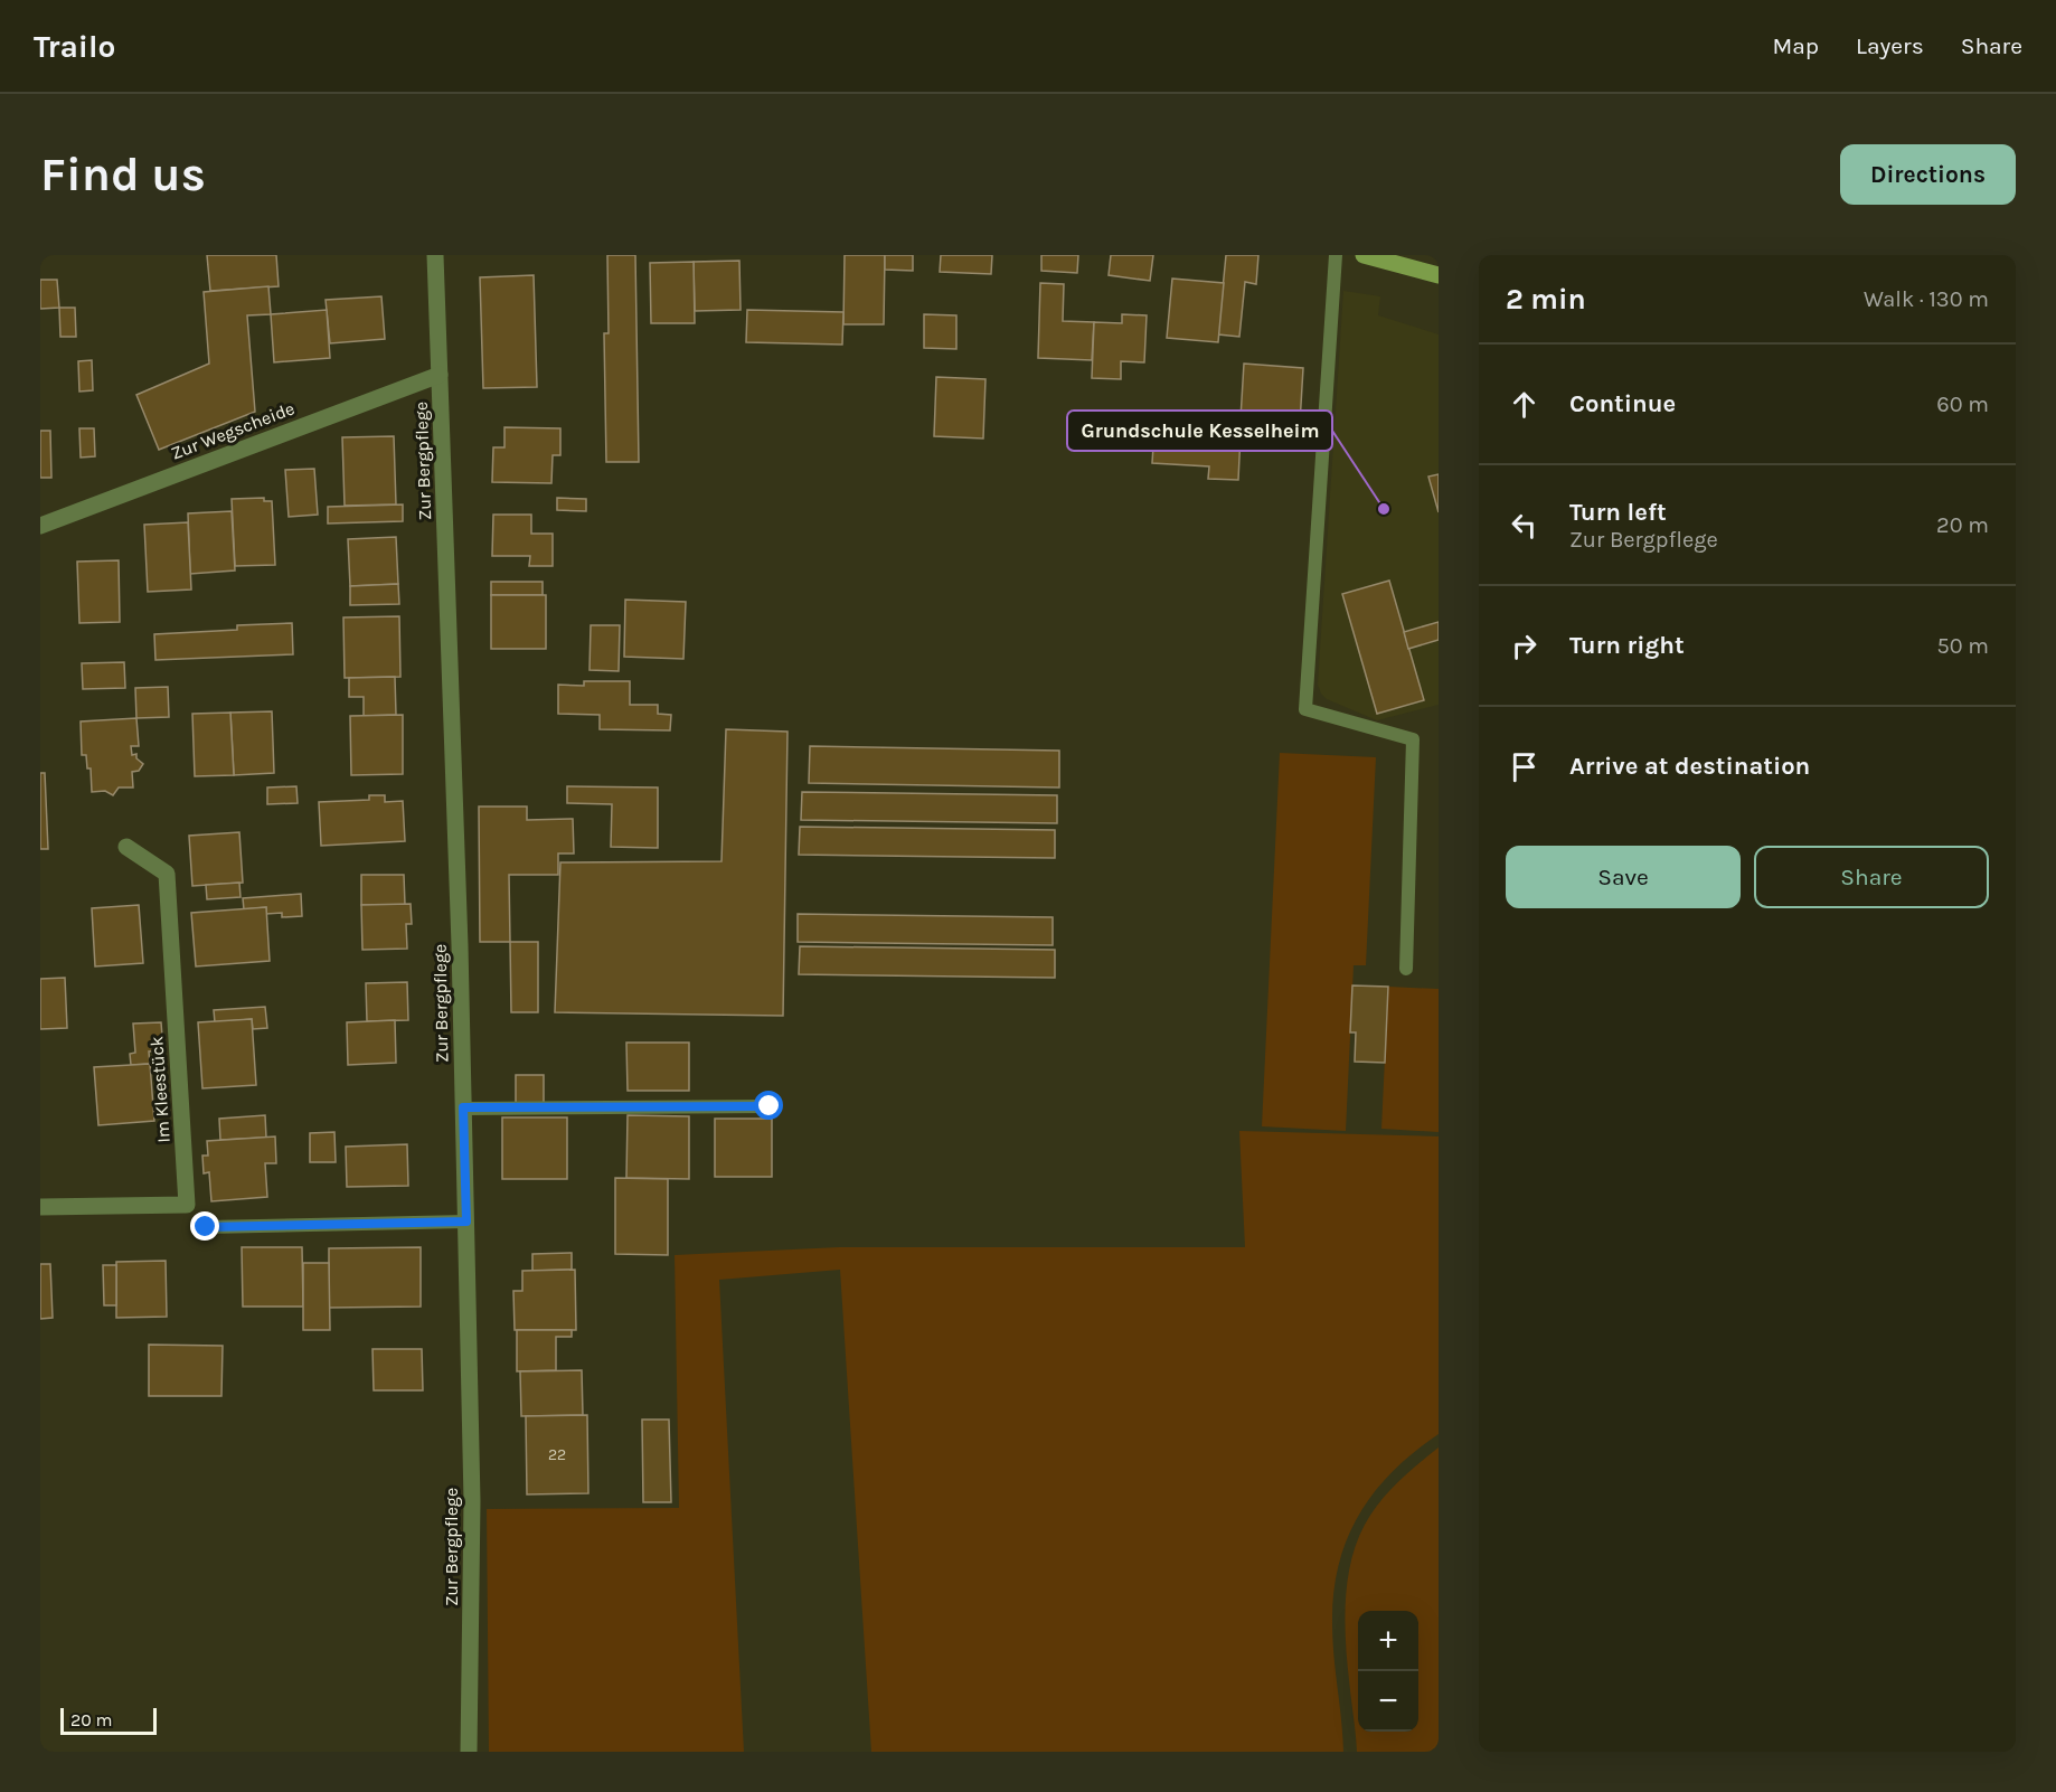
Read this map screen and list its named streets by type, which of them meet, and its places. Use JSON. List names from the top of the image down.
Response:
{
  "streets": {
    "street": ["Zur Wegscheide", "Zur Bergpflege", "Im Kleestück"]
  },
  "crossings": [
    ["Zur Wegscheide", "Zur Bergpflege"]
  ],
  "places": ["Grundschule Kesselheim"],
  "house_numbers": ["22"],
  "scale_bar": "20 m",
  "page": {
    "header": "Trailo",
    "nav": ["Map", "Layers", "Share"],
    "buttons": [
      "Directions",
      ["Save", "Share"]
    ],
    "title": "Find us",
    "heading": ["2 min", "Walk · 130 m"],
    "list": [
      ["Continue", "60 m"],
      ["Turn left", "Zur Bergpflege", "20 m"],
      ["Turn right", "50 m"],
      "Arrive at destination"
    ],
    "map_buttons": ["+", "−"],
    "scale": "20 m"
  }
}
